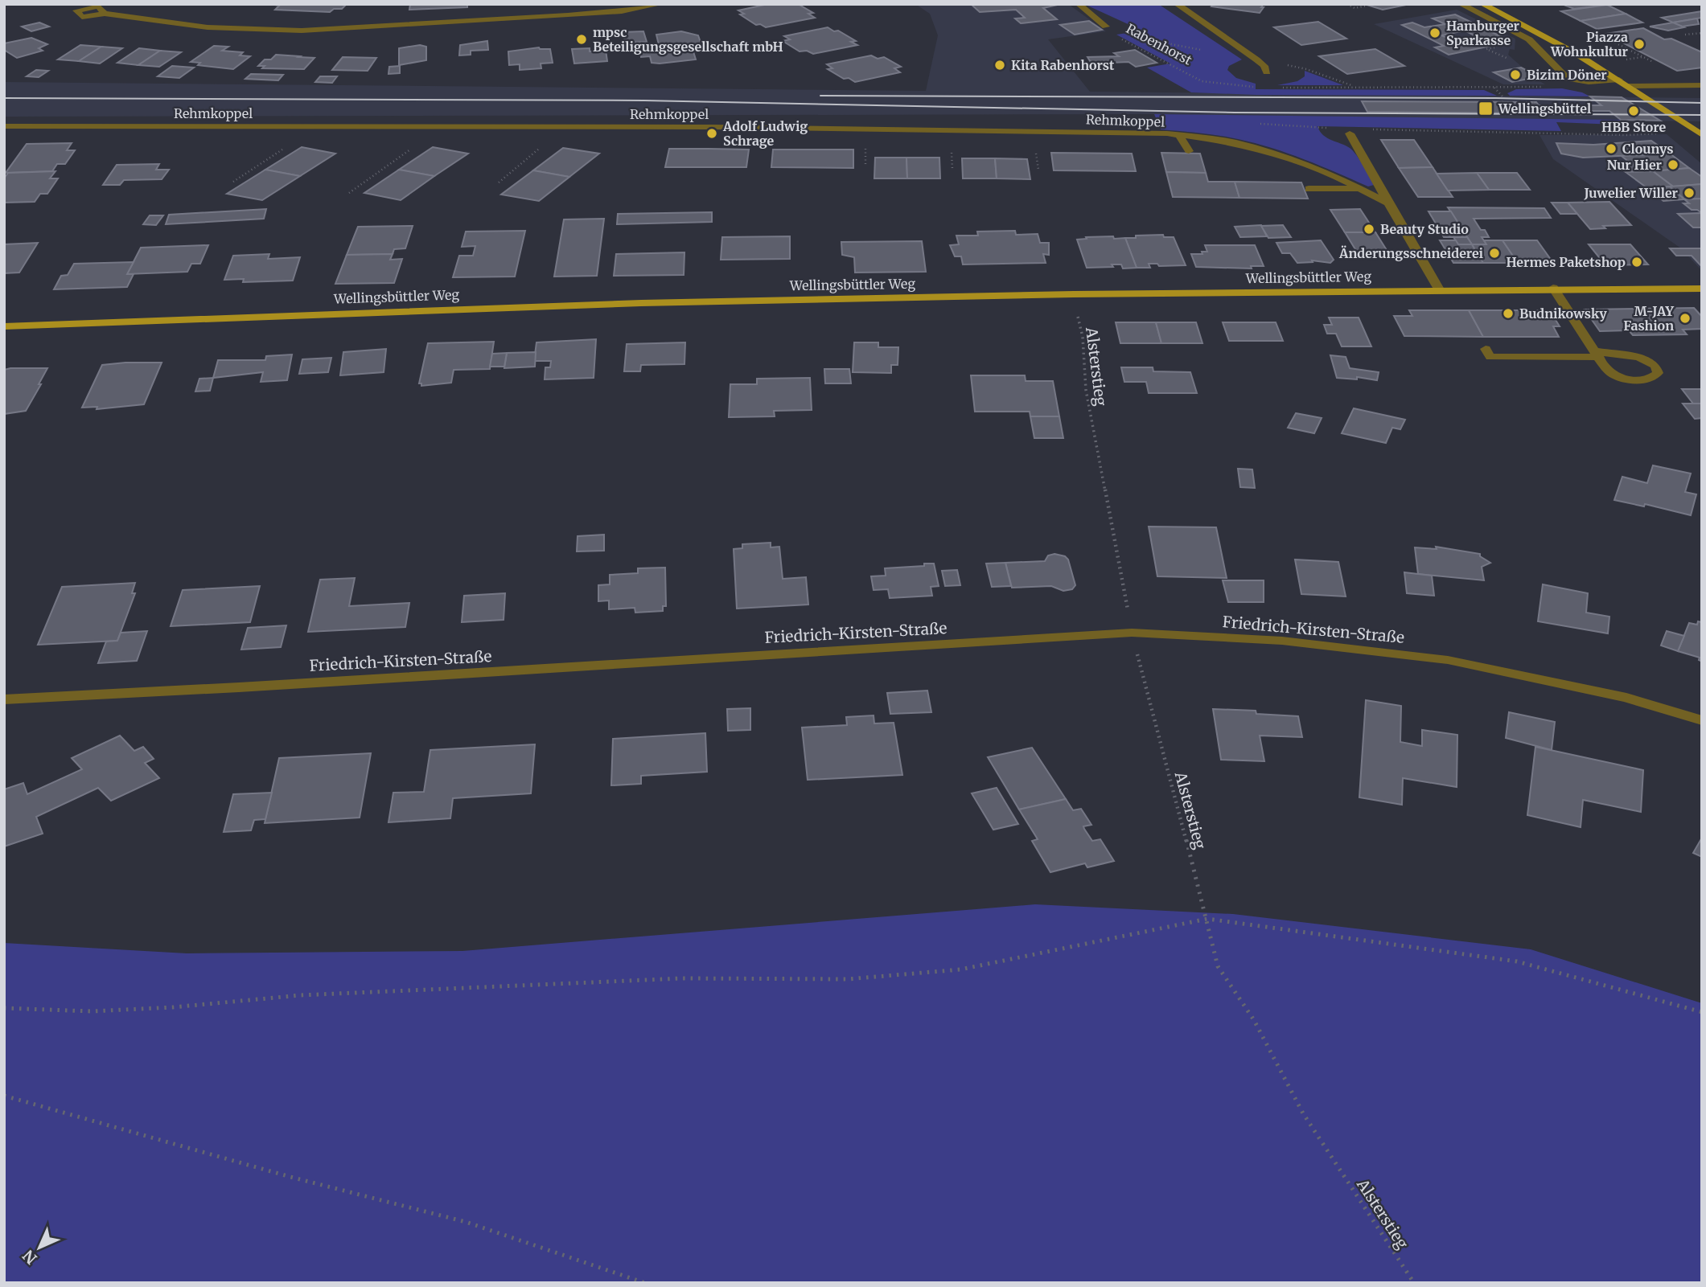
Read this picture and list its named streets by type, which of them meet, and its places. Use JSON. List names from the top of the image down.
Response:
{
  "streets": {
    "main road": ["Wellingsbüttler Weg"],
    "street": ["Rabenhorst", "Rehmkoppel", "Friedrich-Kirsten-Straße"],
    "path": ["Alsterstieg"]
  },
  "crossings": [
    ["Wellingsbüttler Weg", "Alsterstieg"],
    ["Alsterstieg", "Friedrich-Kirsten-Straße"]
  ],
  "places": {
    "other": [
      "Hamburger Sparkasse",
      "mpsc Beteiligungsgesellschaft mbH",
      "Piazza Wohnkultur",
      "Kita Rabenhorst",
      "Bizim Döner",
      "HBB Store",
      "Adolf Ludwig Schrage",
      "Clounys",
      "Nur Hier",
      "Juwelier Willer",
      "Beauty Studio",
      "Änderungsschneiderei",
      "Hermes Paketshop",
      "Budnikowsky",
      "M-JAY Fashion"
    ],
    "transit": ["Wellingsbüttel"]
  },
  "north": "bottom left"
}
